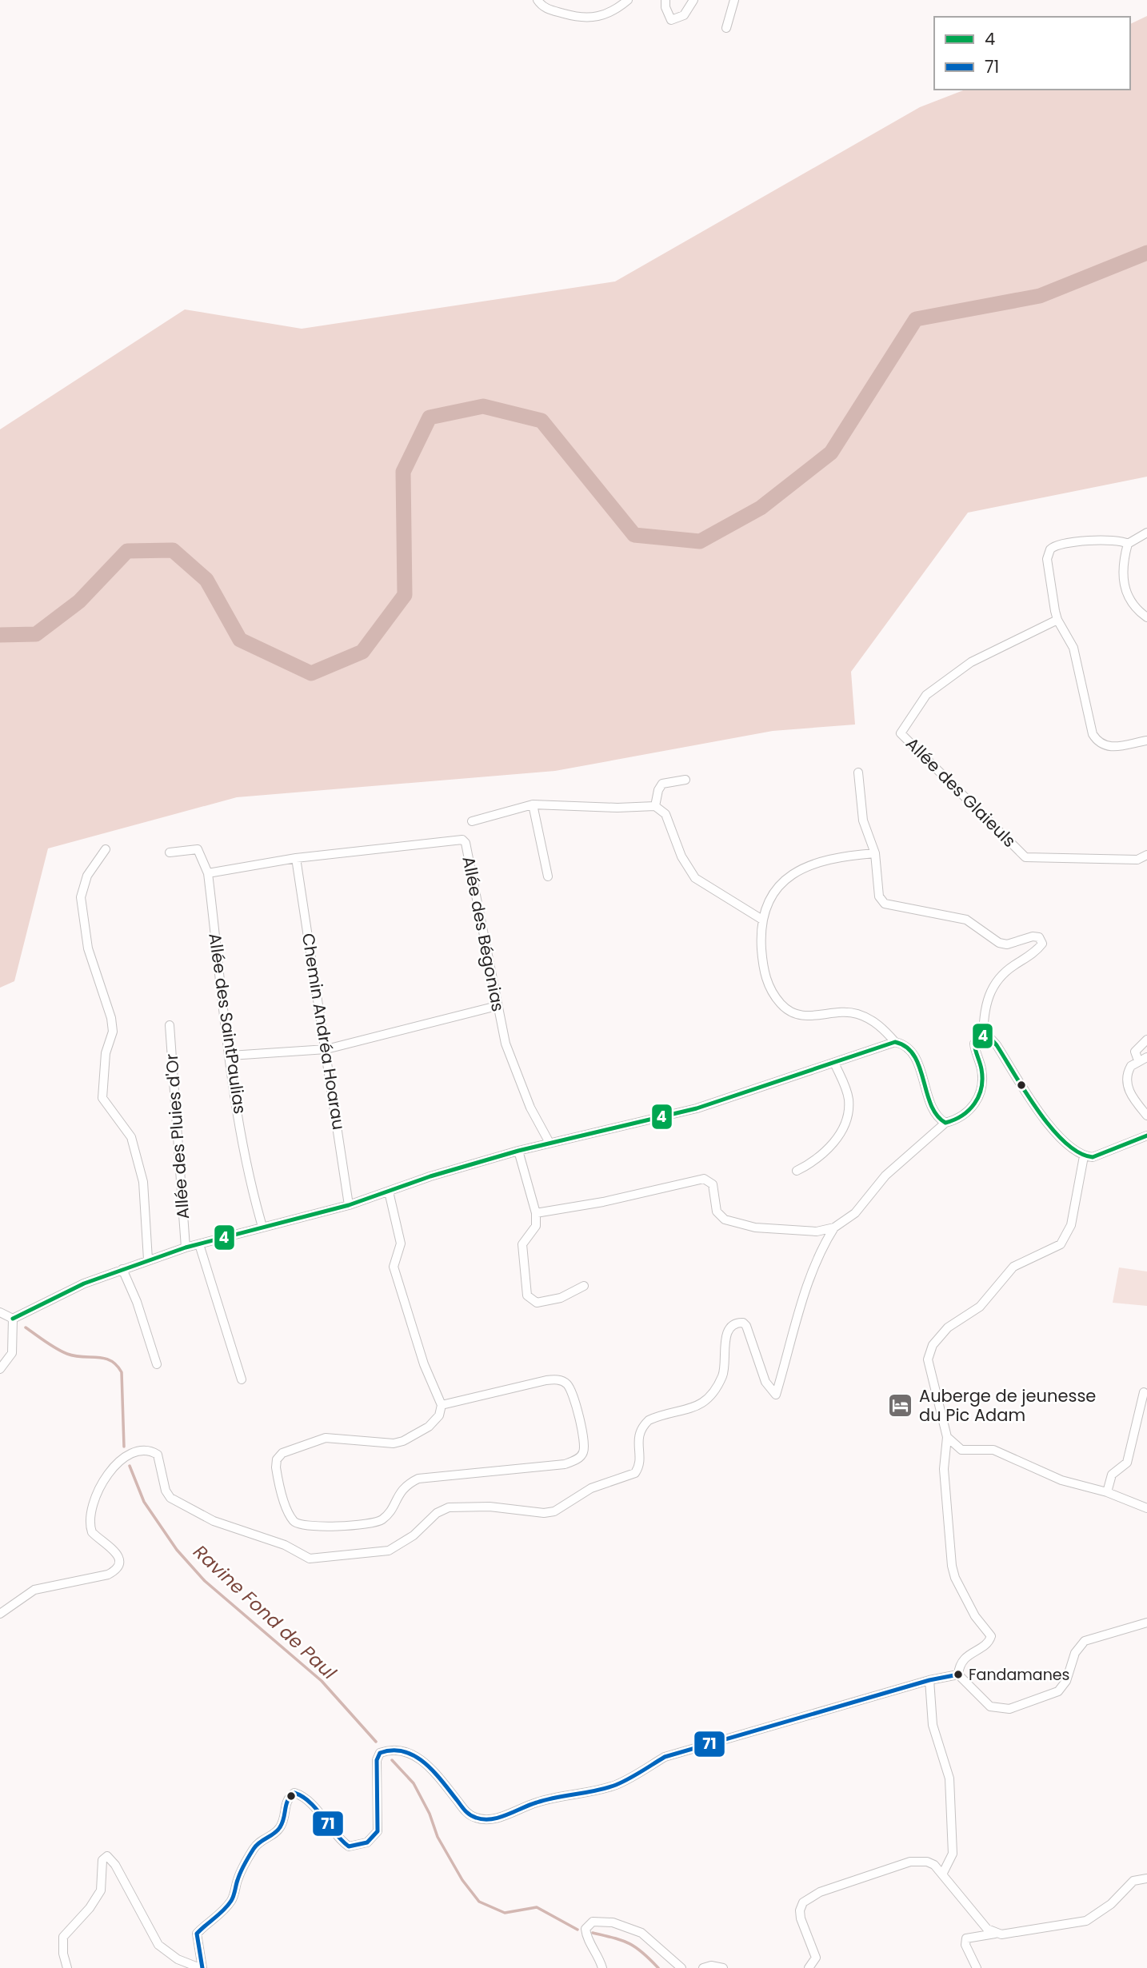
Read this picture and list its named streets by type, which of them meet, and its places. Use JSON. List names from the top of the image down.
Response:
{
  "streets": {
    "street": [
      "Allée des Glaieuls",
      "Allée des Bégonias",
      "Allée des SaintPaulias",
      "Chemin Andréa Hoarau",
      "Allée des Pluies d'Or"
    ]
  },
  "crossings": [
    ["Allée des Bégonias", "Allée des SaintPaulias"],
    ["Allée des Bégonias", "Chemin Andréa Hoarau"]
  ],
  "water": ["Ravine Fond de Paul"],
  "places": {
    "hotel": ["Auberge de jeunesse du Pic Adam"],
    "other": ["Fandamanes"]
  },
  "lines": ["transit line 4", "transit line 71"],
  "legend": ["4", "71"]
}
